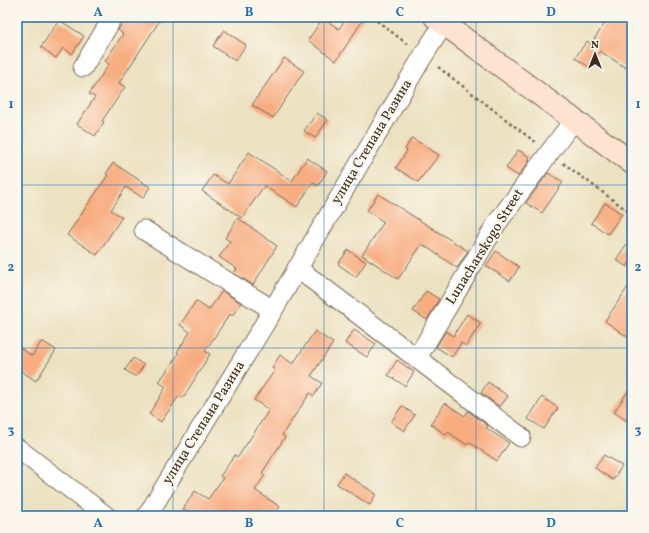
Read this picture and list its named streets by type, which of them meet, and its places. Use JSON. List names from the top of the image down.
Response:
{
  "streets": {
    "street": ["улица Степана Разина", "Lunacharskogo Street"]
  },
  "north": "top",
  "grid": {
    "columns": [
      "A",
      "B",
      "C",
      "D"
    ],
    "rows": ["1", "2", "3"]
  }
}
